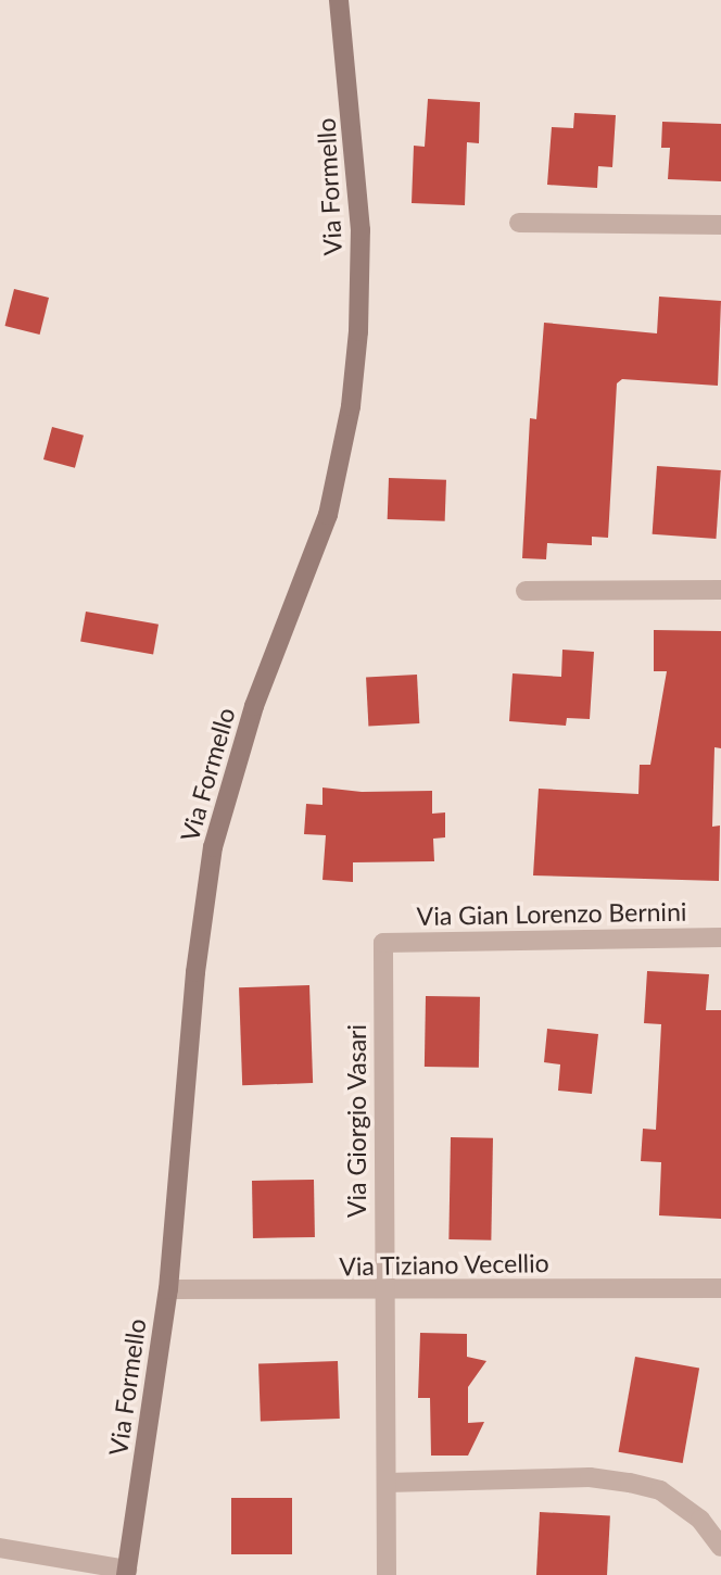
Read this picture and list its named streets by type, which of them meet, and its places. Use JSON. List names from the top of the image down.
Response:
{
  "streets": {
    "main road": ["Via Formello"],
    "street": ["Via Gian Lorenzo Bernini", "Via Giorgio Vasari", "Via Tiziano Vecellio"]
  },
  "crossings": [
    ["Via Formello", "Via Tiziano Vecellio"],
    ["Via Gian Lorenzo Bernini", "Via Giorgio Vasari"],
    ["Via Giorgio Vasari", "Via Tiziano Vecellio"]
  ]
}
